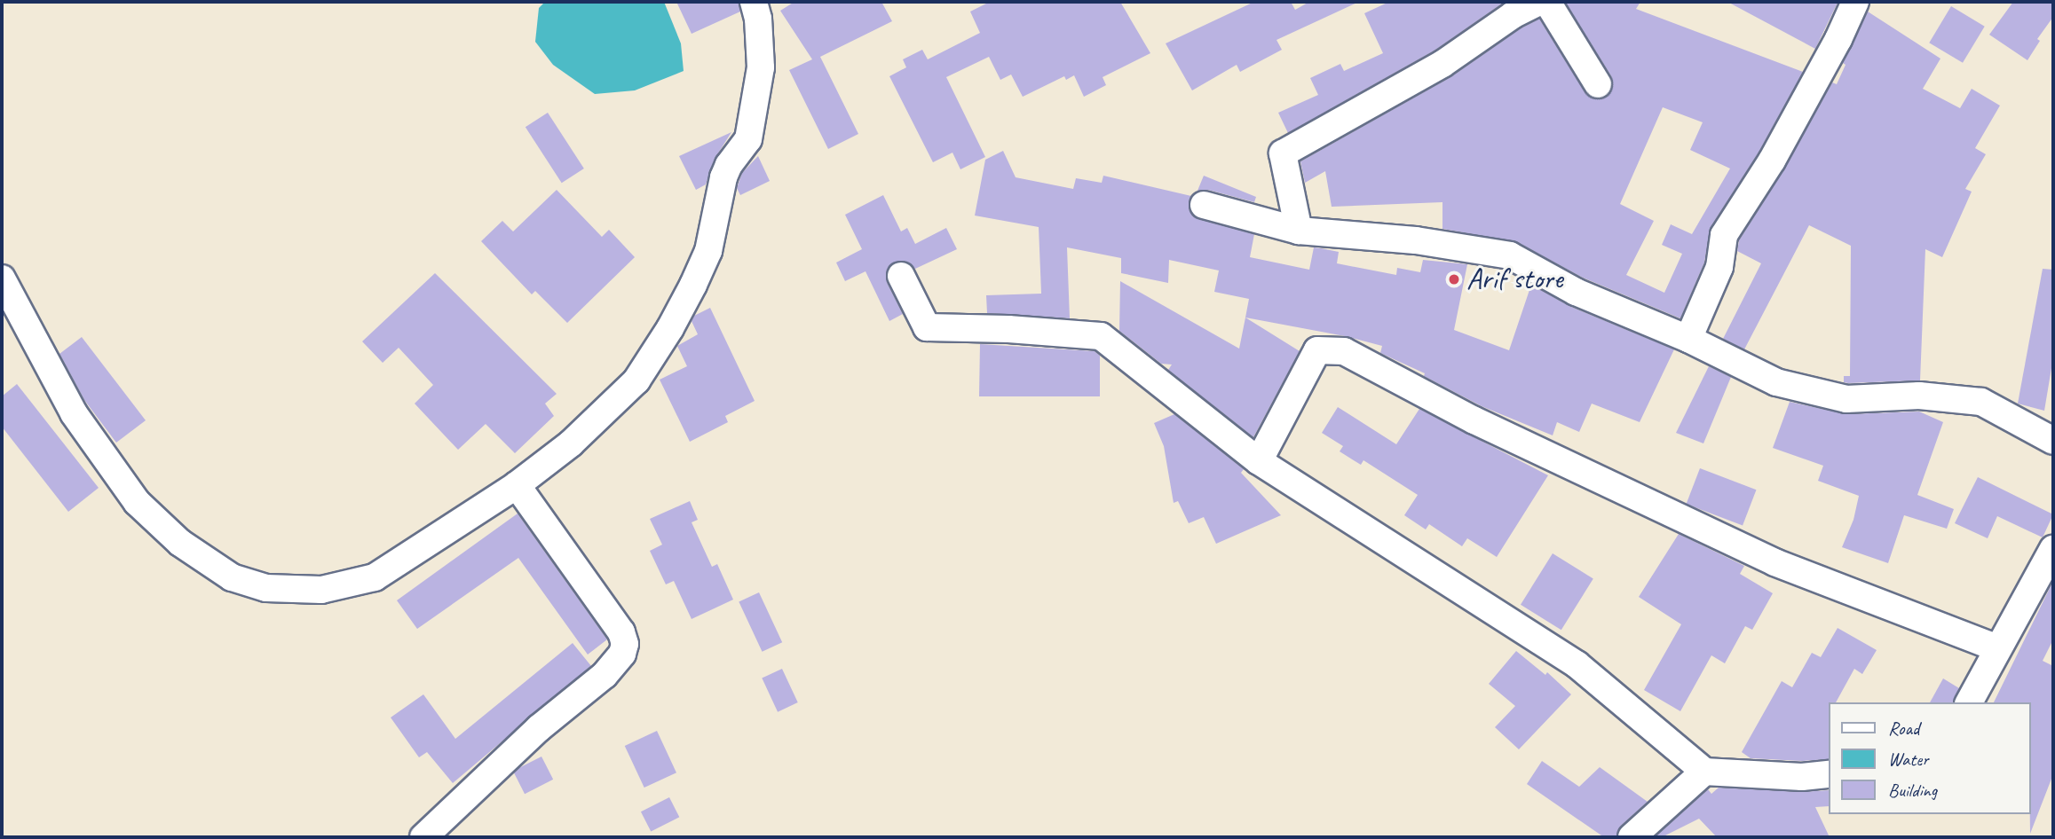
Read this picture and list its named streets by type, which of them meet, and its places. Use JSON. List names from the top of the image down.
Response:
{
  "places": ["Arif store"],
  "legend": ["Road", "Water", "Building"]
}
